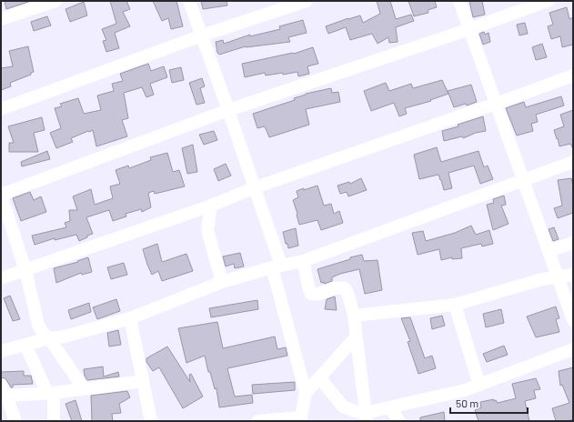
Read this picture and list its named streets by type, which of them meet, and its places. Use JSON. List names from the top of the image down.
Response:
{
  "scale_bar": "50 m"
}
